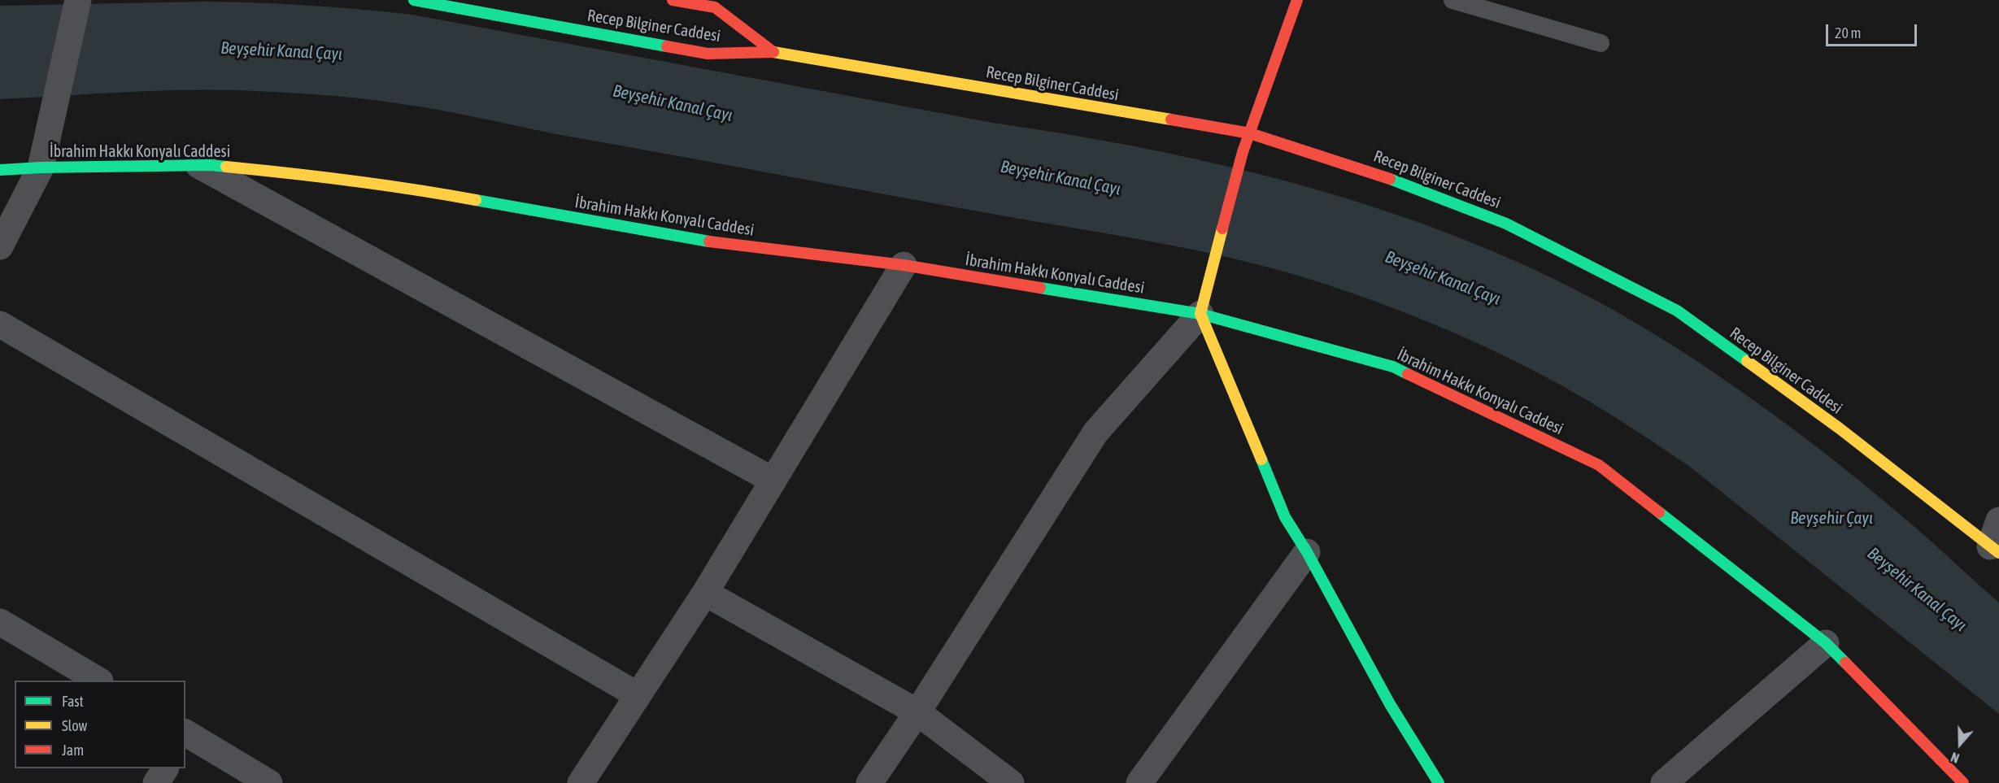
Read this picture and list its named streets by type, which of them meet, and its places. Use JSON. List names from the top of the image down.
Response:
{
  "streets": {
    "street": ["Recep Bilginer Caddesi", "İbrahim Hakkı Konyalı Caddesi"]
  },
  "water": ["Beyşehir Kanal Çayı", "Beyşehir Çayı"],
  "legend": ["Fast", "Slow", "Jam"],
  "scale_bar": "20 m",
  "north": "bottom"
}
